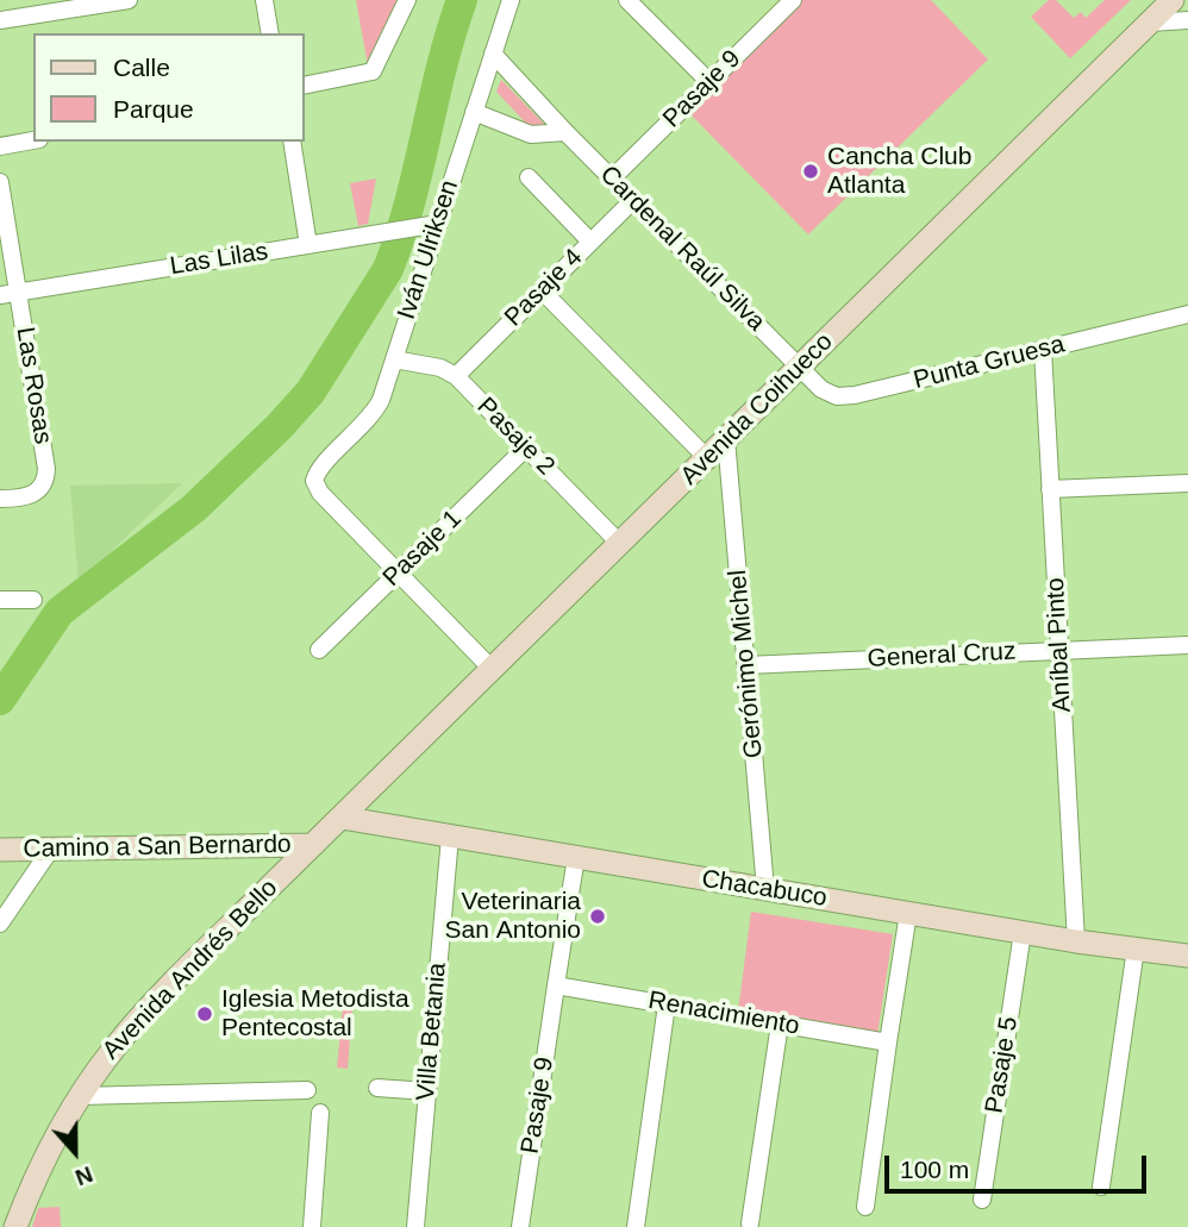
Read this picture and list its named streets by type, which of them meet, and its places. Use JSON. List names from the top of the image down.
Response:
{
  "streets": {
    "main road": [
      "Avenida Coihueco",
      "Camino a San Bernardo",
      "Chacabuco",
      "Avenida Andrés Bello"
    ],
    "street": [
      "Pasaje 9",
      "Cardenal Raúl Silva",
      "Iván Ulriksen",
      "Las Lilas",
      "Pasaje 4",
      "Punta Gruesa",
      "Las Rosas",
      "Pasaje 2",
      "Pasaje 1",
      "Aníbal Pinto",
      "General Cruz",
      "Gerónimo Michel",
      "Renacimiento",
      "Villa Betania",
      "Pasaje 5"
    ]
  },
  "crossings": [
    ["Pasaje 9", "Cardenal Raúl Silva"],
    ["Pasaje 9", "Renacimiento"],
    ["Cardenal Raúl Silva", "Iván Ulriksen"],
    ["Cardenal Raúl Silva", "Pasaje 4"],
    ["Cardenal Raúl Silva", "Punta Gruesa"],
    ["Cardenal Raúl Silva", "Avenida Coihueco"],
    ["Iván Ulriksen", "Las Lilas"],
    ["Iván Ulriksen", "Pasaje 2"],
    ["Iván Ulriksen", "Pasaje 1"],
    ["Las Lilas", "Las Rosas"],
    ["Pasaje 4", "Pasaje 2"],
    ["Punta Gruesa", "Avenida Coihueco"],
    ["Punta Gruesa", "Aníbal Pinto"],
    ["Avenida Coihueco", "Pasaje 2"],
    ["Avenida Coihueco", "Gerónimo Michel"],
    ["Avenida Coihueco", "Chacabuco"],
    ["Avenida Coihueco", "Avenida Andrés Bello"],
    ["Pasaje 2", "Pasaje 1"],
    ["Aníbal Pinto", "General Cruz"],
    ["Aníbal Pinto", "Chacabuco"],
    ["General Cruz", "Gerónimo Michel"],
    ["Gerónimo Michel", "Chacabuco"],
    ["Camino a San Bernardo", "Avenida Andrés Bello"],
    ["Chacabuco", "Avenida Andrés Bello"],
    ["Chacabuco", "Villa Betania"],
    ["Chacabuco", "Pasaje 5"]
  ],
  "places": ["Cancha Club Atlanta", "Veterinaria San Antonio", "Iglesia Metodista Pentecostal"],
  "legend": ["Calle", "Parque"],
  "scale_bar": "100 m",
  "north": "bottom"
}
